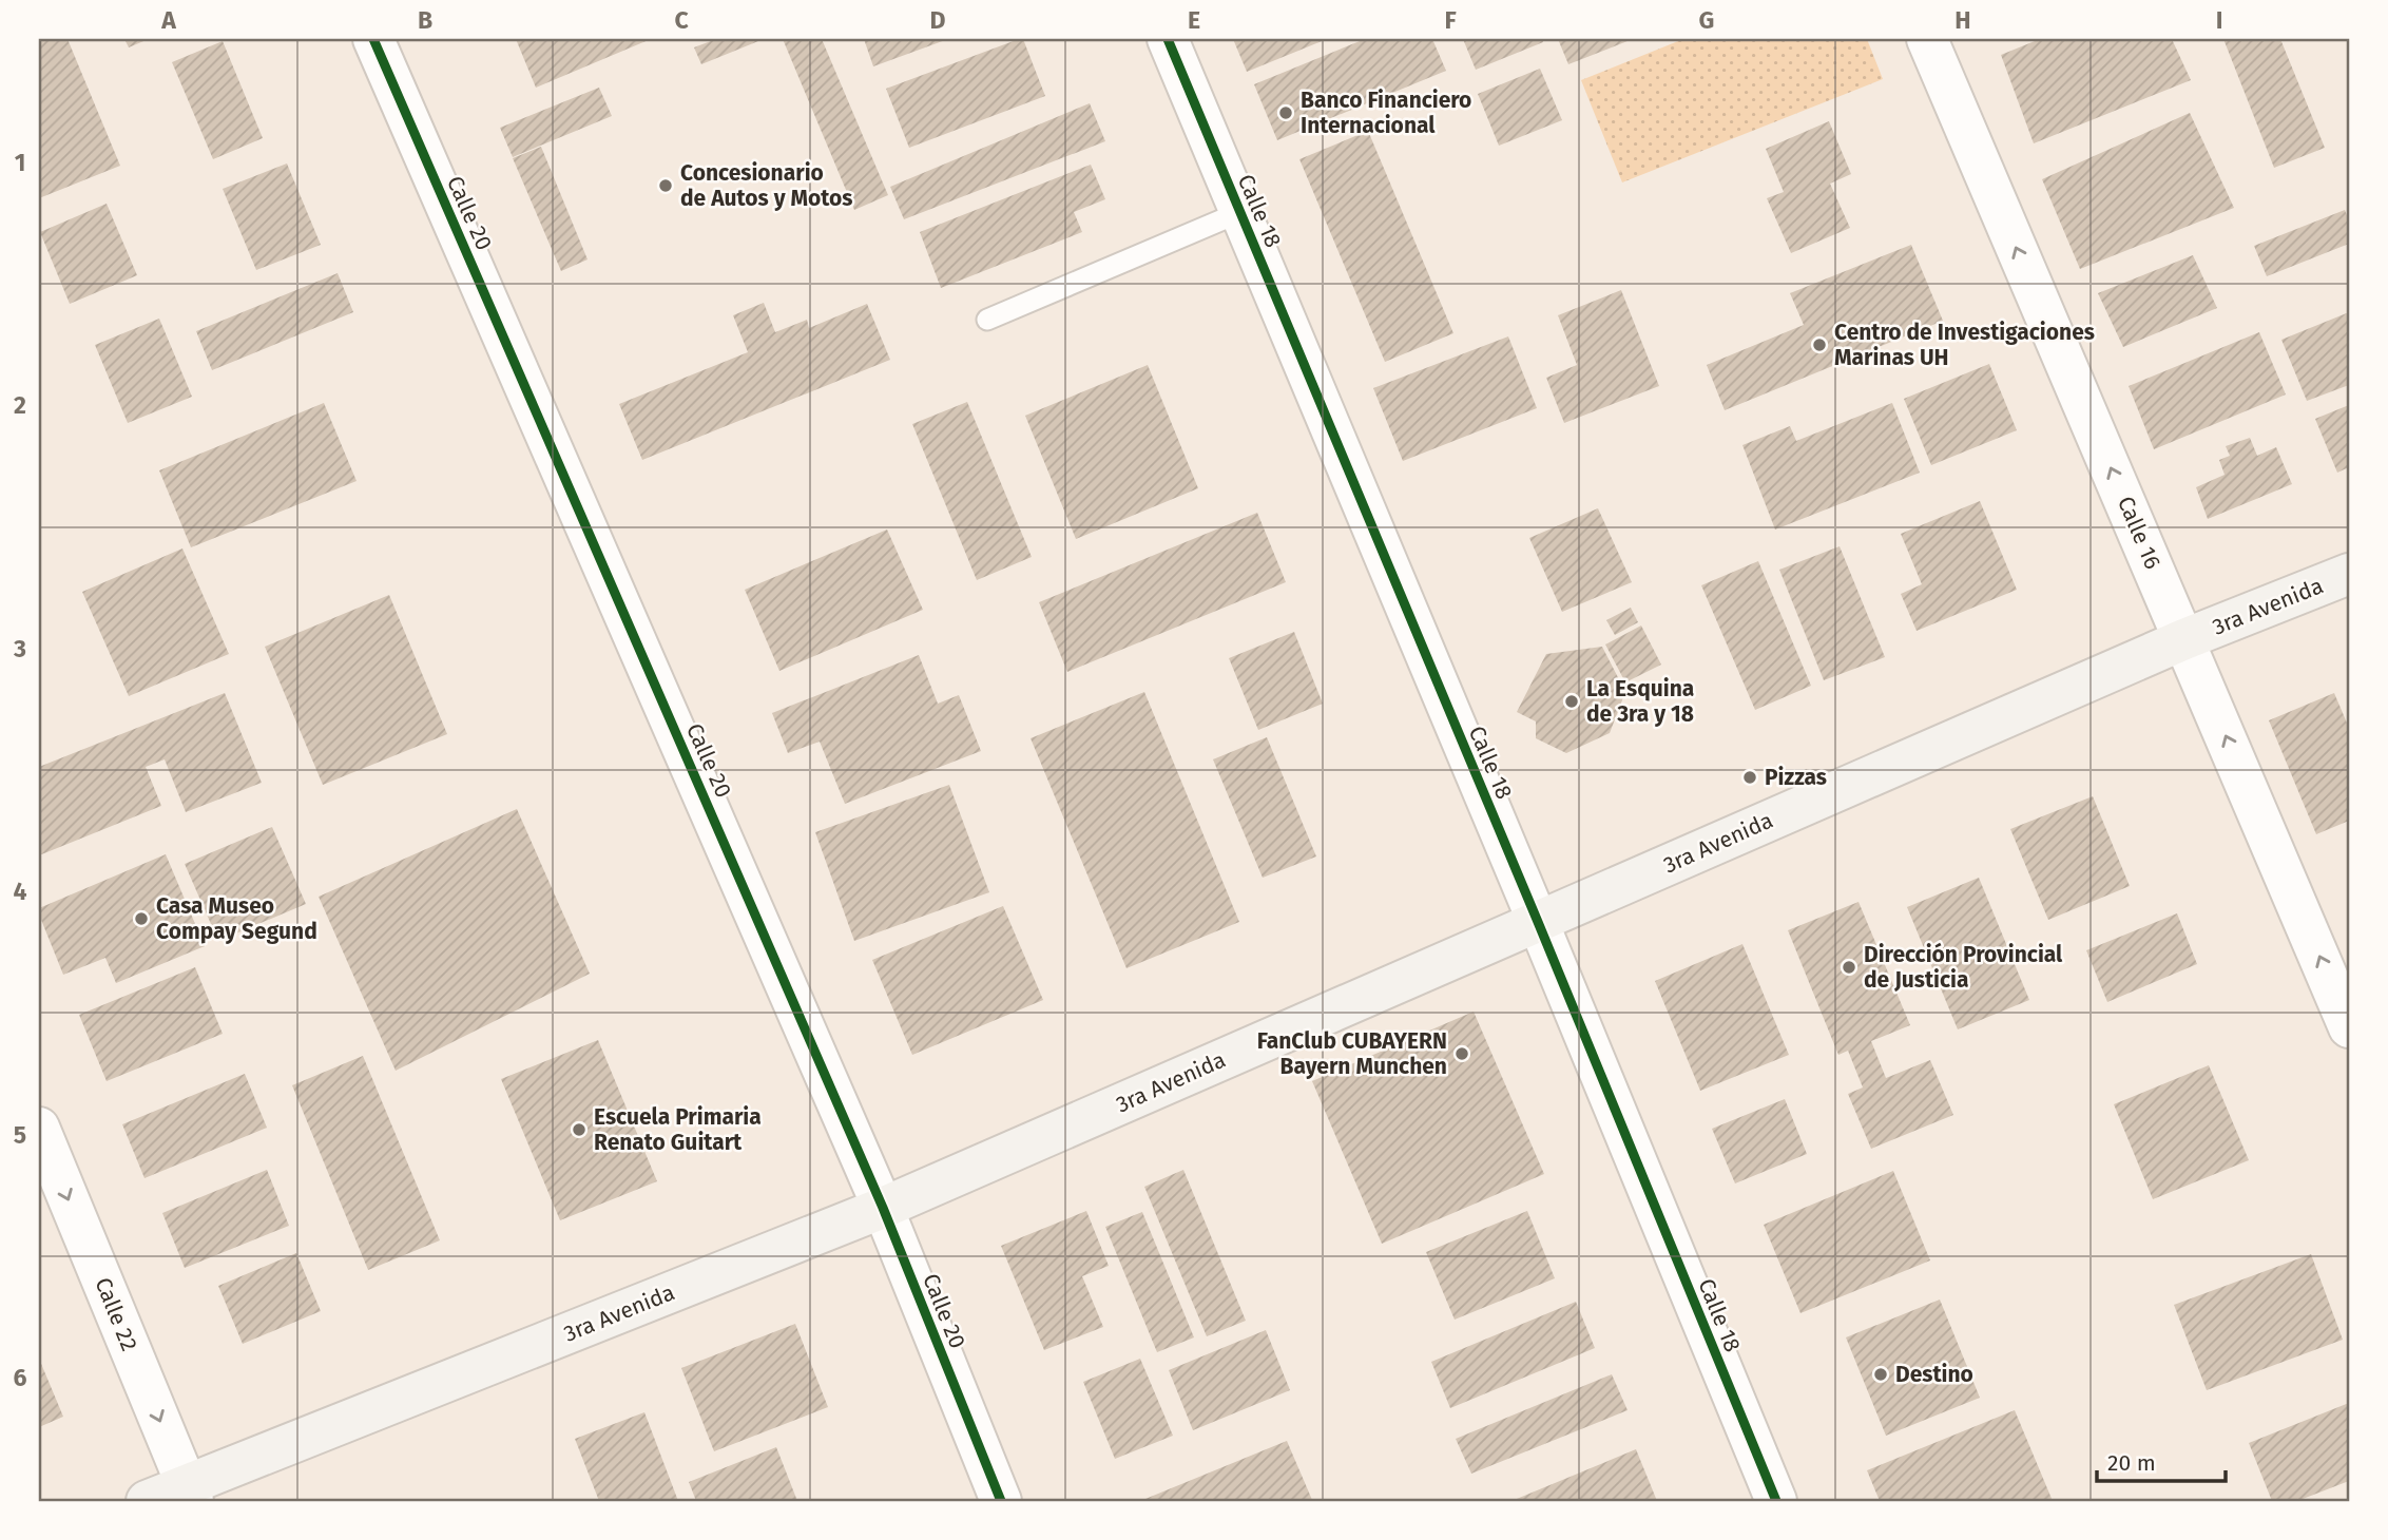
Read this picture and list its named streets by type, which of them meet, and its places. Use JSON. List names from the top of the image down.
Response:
{
  "streets": {
    "main road": ["3ra Avenida"],
    "street": [
      "Calle 18",
      "Calle 20",
      "Calle 16",
      "Calle 22"
    ]
  },
  "crossings": [
    ["Calle 18", "3ra Avenida"],
    ["Calle 20", "3ra Avenida"],
    ["Calle 16", "3ra Avenida"],
    ["3ra Avenida", "Calle 22"]
  ],
  "one_way": ["Calle 16", "Calle 22"],
  "places": [
    "Banco Financiero Internacional",
    "Concesionario de Autos y Motos",
    "Centro de Investigaciones Marinas UH",
    "La Esquina de 3ra y 18",
    "Pizzas",
    "Casa Museo Compay Segund",
    "Dirección Provincial de Justicia",
    "FanClub CUBAYERN Bayern Munchen",
    "Escuela Primaria Renato Guitart",
    "Destino"
  ],
  "scale_bar": "20 m",
  "grid": {
    "columns": [
      "A",
      "B",
      "C",
      "D",
      "E",
      "F",
      "G",
      "H",
      "I"
    ],
    "rows": [
      "1",
      "2",
      "3",
      "4",
      "5",
      "6"
    ]
  }
}
